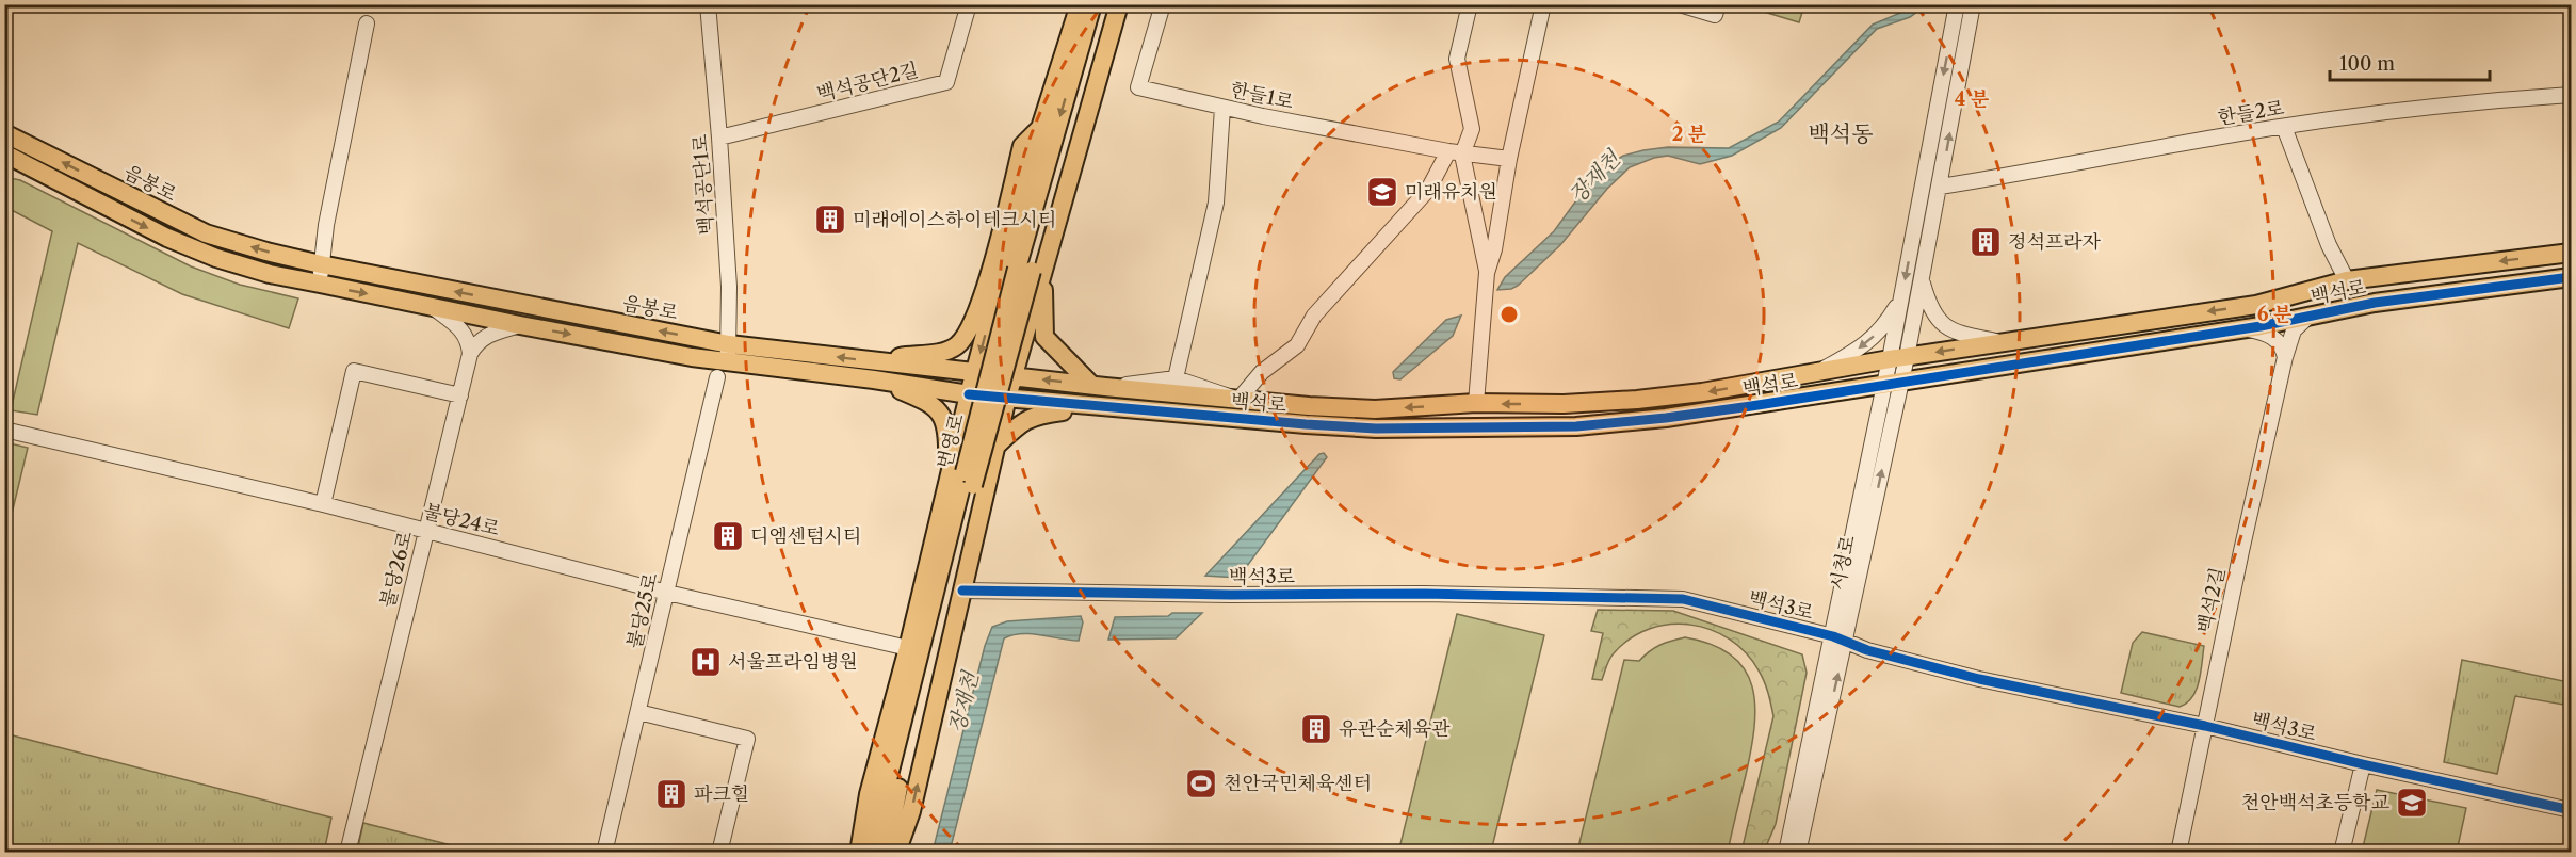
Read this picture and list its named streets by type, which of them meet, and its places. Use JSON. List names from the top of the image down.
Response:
{
  "streets": {
    "main road": ["음봉로", "백석로", "번영로"],
    "street": [
      "백석공단2길",
      "한들1로",
      "한들2로",
      "백석공단1로",
      "불당24로",
      "시청로",
      "불당26로",
      "백석3로",
      "백석2길",
      "불당25로"
    ]
  },
  "crossings": [
    ["백석공단2길", "백석공단1로"],
    ["음봉로", "백석공단1로"],
    ["음봉로", "백석로"],
    ["음봉로", "불당25로"],
    ["백석공단1로", "불당25로"],
    ["백석로", "시청로"],
    ["백석로", "백석2길"],
    ["불당24로", "불당26로"],
    ["불당24로", "불당25로"],
    ["시청로", "백석3로"],
    ["백석3로", "백석2길"]
  ],
  "districts": ["백석동"],
  "water": ["장재천"],
  "places": {
    "school or university": ["미래유치원", "천안백석초등학교"],
    "building": [
      "미래에이스하이테크시티",
      "정석프라자",
      "디엠센텀시티",
      "유관순체육관",
      "파크힐"
    ],
    "hospital": ["서울프라임병원"],
    "sports": ["천안국민체육센터"]
  },
  "scale_bar": "100 m",
  "rings": ["4 분", "2 분", "6 분"]
}
